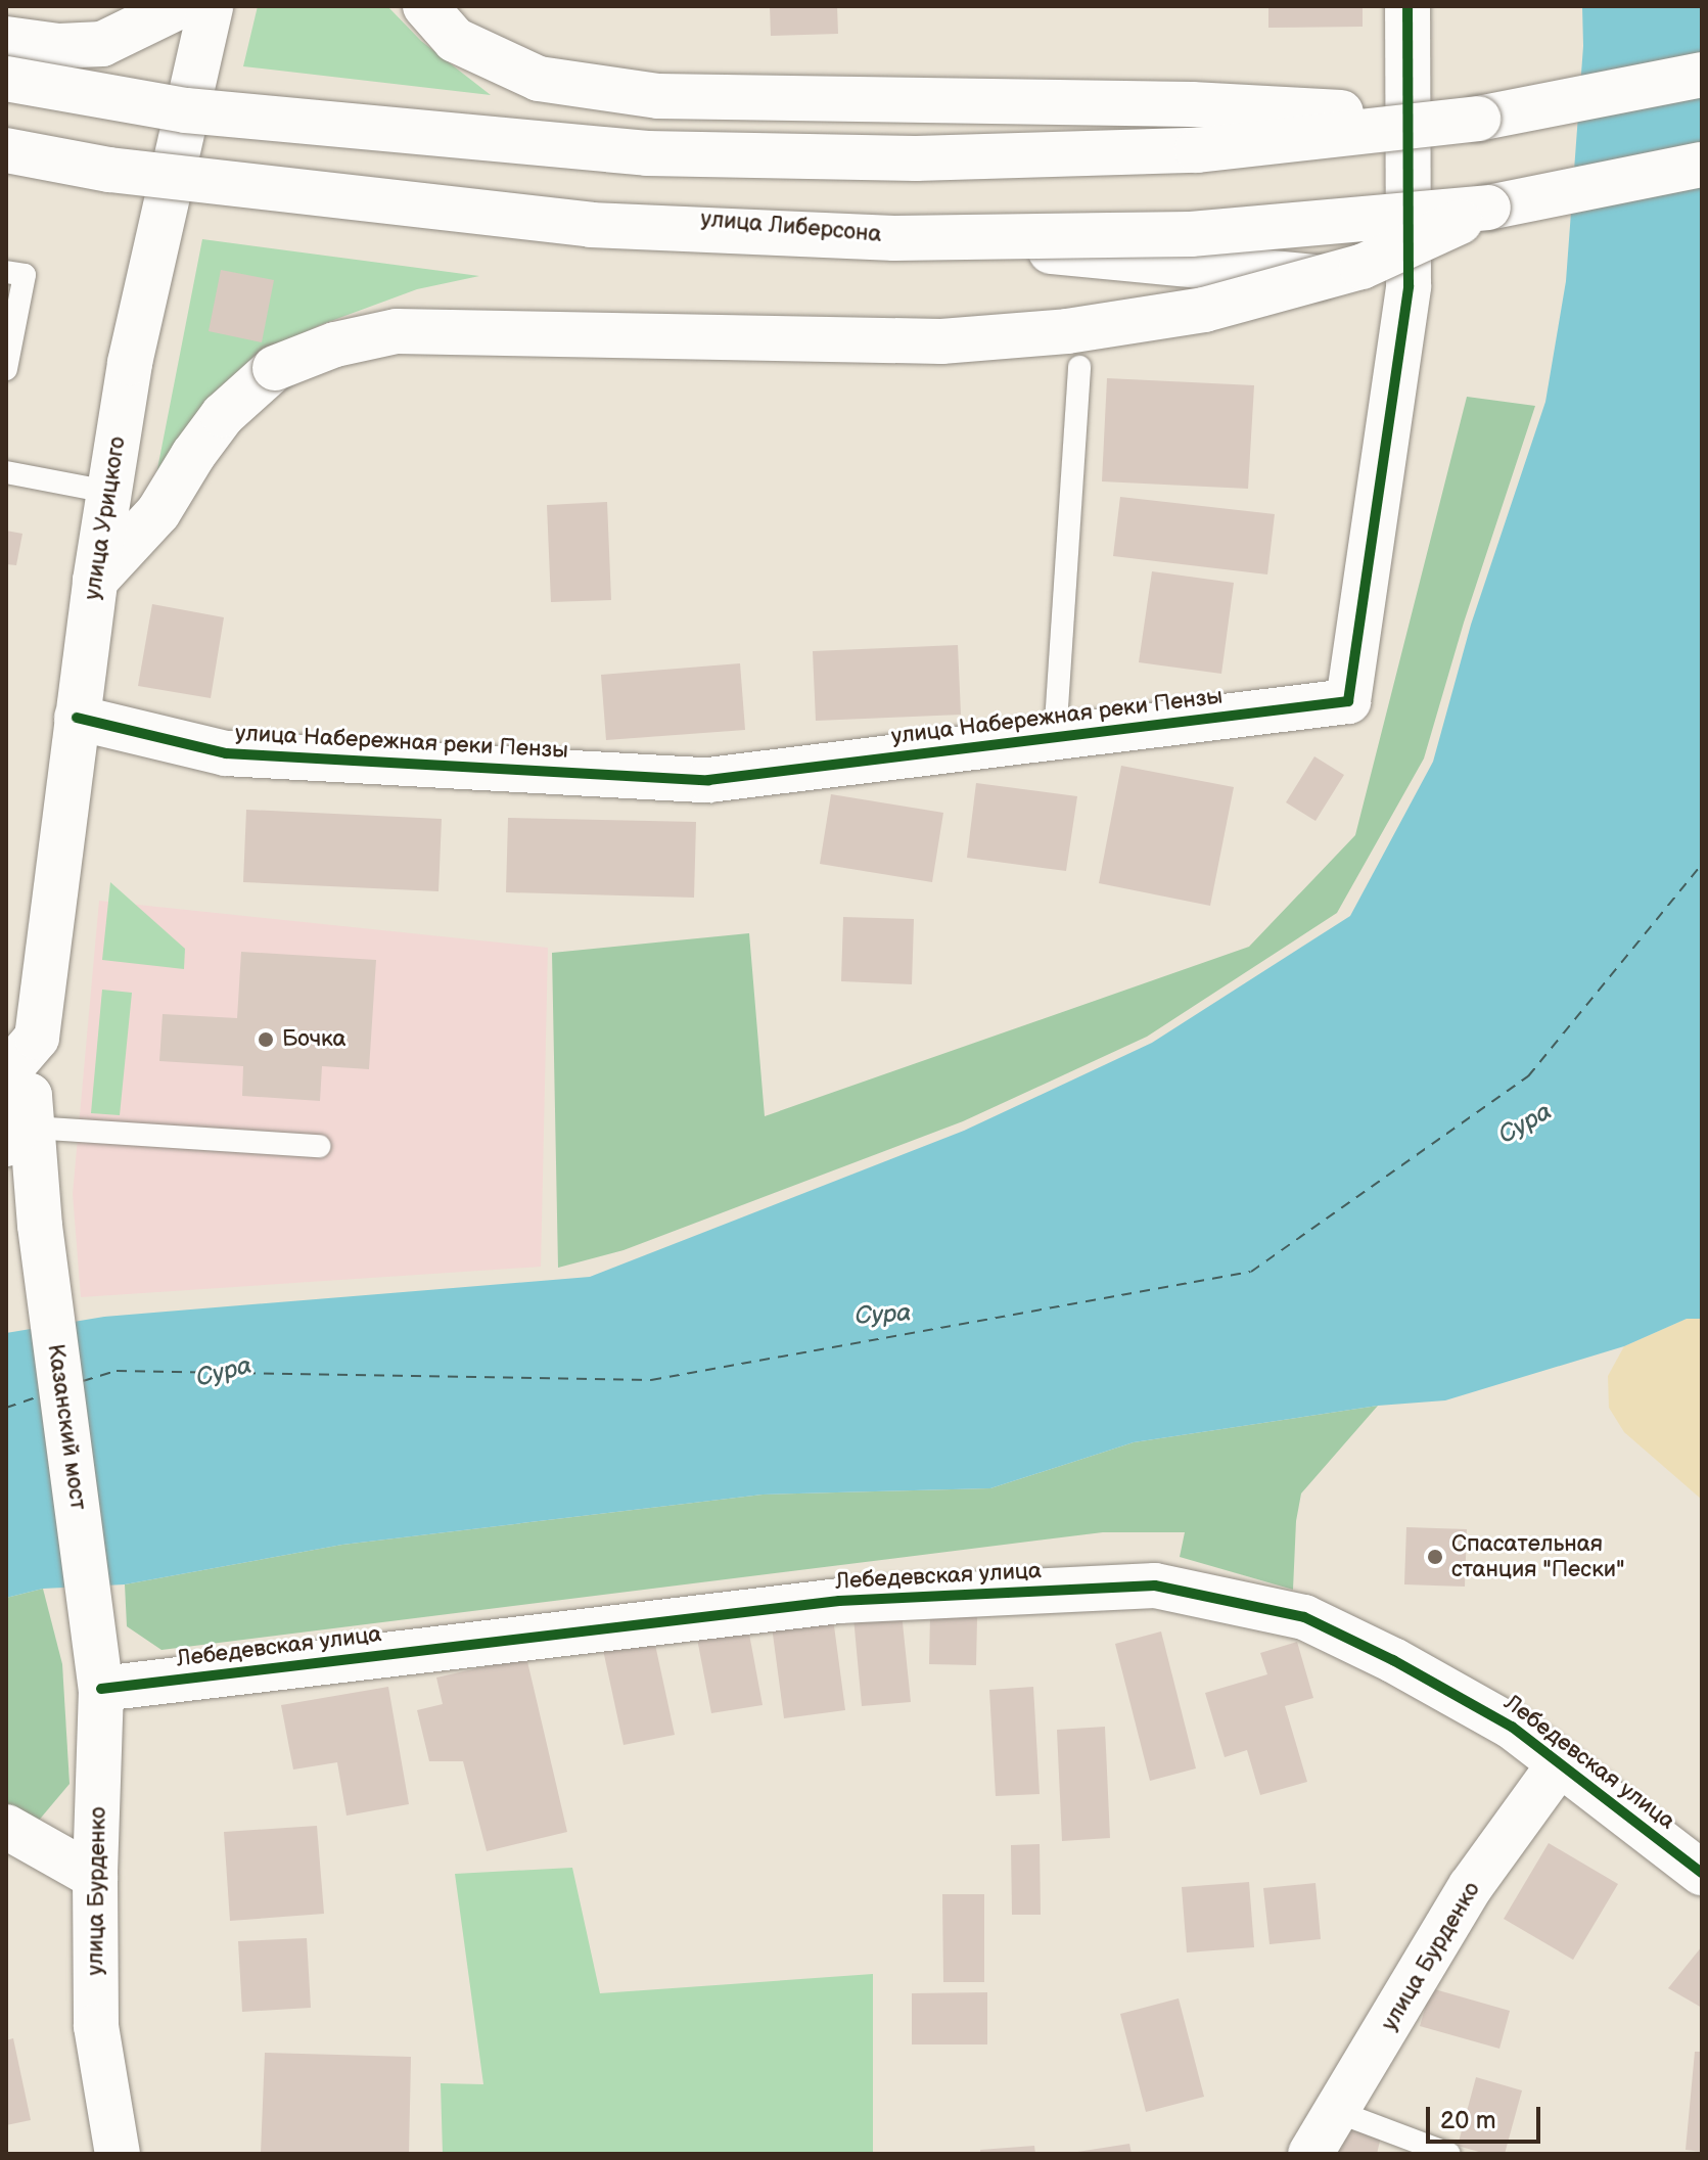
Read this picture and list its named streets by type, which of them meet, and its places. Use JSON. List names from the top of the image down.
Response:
{
  "streets": {
    "main road": [
      "улица Либерсона",
      "улица Урицкого",
      "улица Набережная реки Пензы",
      "Казанский мост",
      "Лебедевская улица",
      "улица Бурденко"
    ]
  },
  "crossings": [
    ["улица Либерсона", "улица Урицкого"],
    ["улица Либерсона", "улица Набережная реки Пензы"],
    ["улица Урицкого", "улица Набережная реки Пензы"],
    ["улица Урицкого", "Казанский мост"],
    ["Казанский мост", "улица Бурденко"],
    ["Лебедевская улица", "улица Бурденко"]
  ],
  "water": ["Сура"],
  "places": ["Бочка", "Спасательная станция \"Пески\""],
  "scale_bar": "20 m"
}
